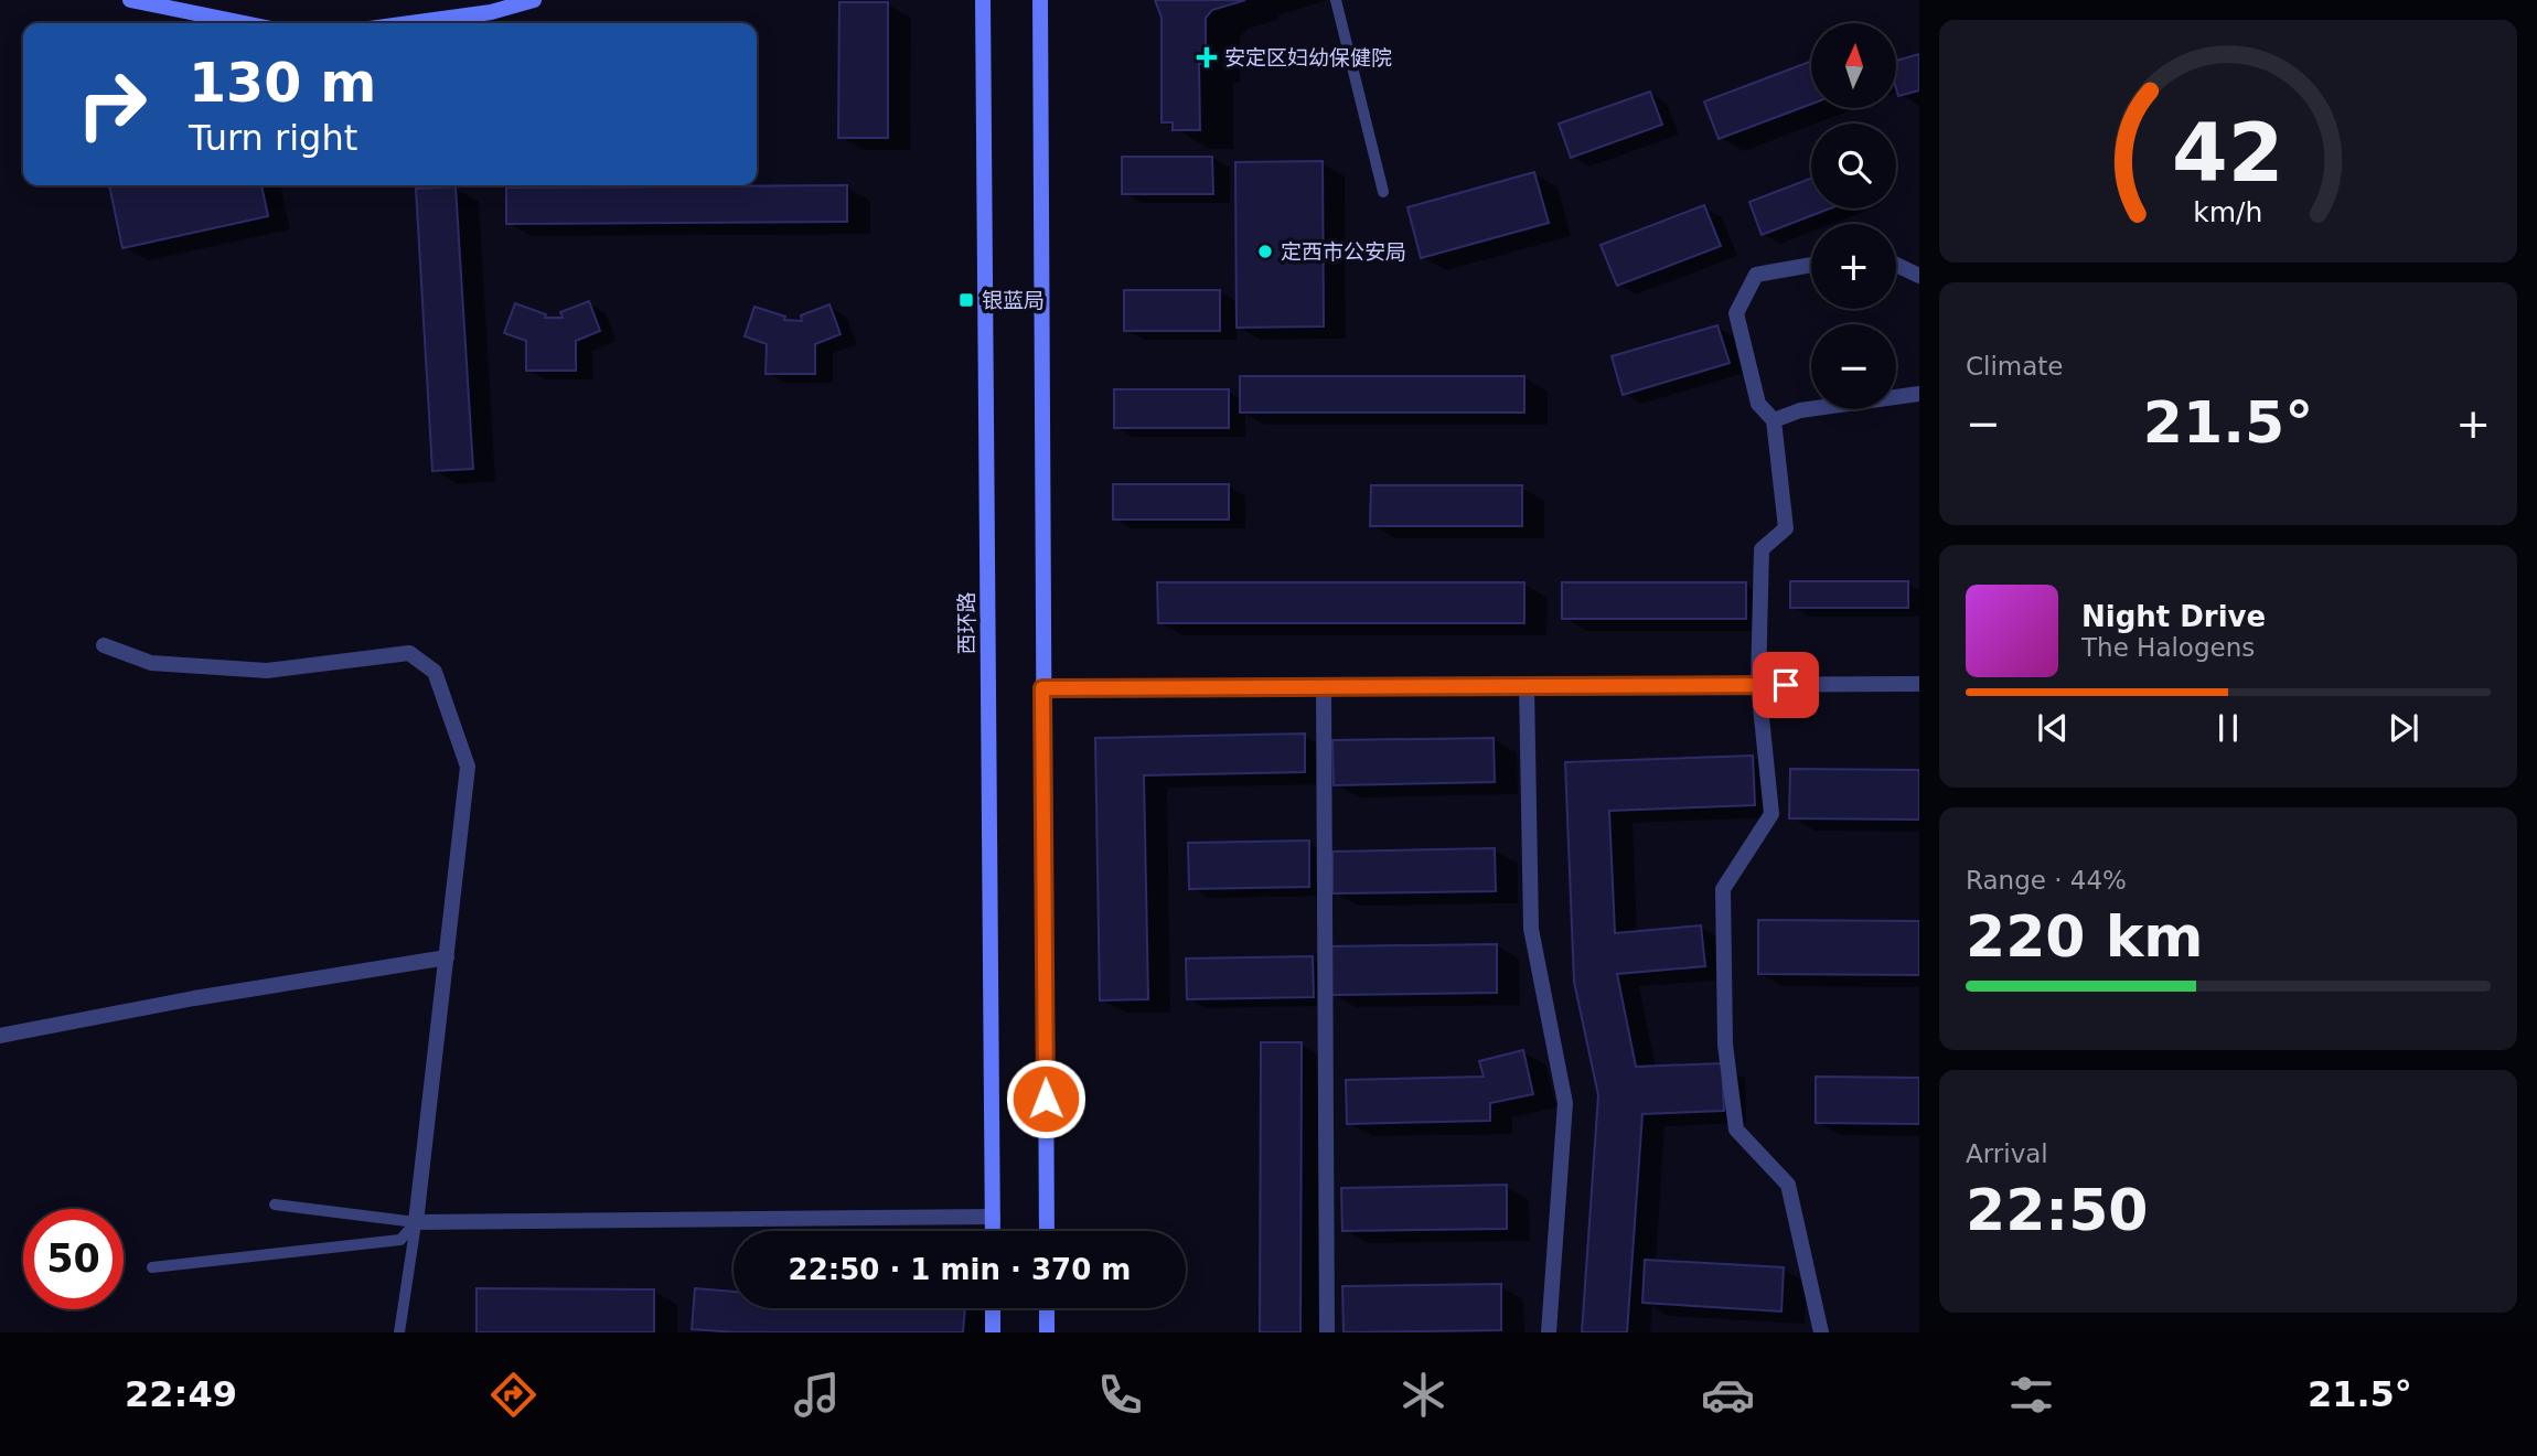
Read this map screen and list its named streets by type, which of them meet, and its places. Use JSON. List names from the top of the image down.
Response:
{
  "streets": {
    "main road": ["西环路"]
  },
  "places": {
    "health": ["安定区妇幼保健院"],
    "other": ["定西市公安局"],
    "transit": ["银蓝局"]
  },
  "north": "top",
  "page": {
    "map_buttons": ["+", "−"],
    "turn": ["130 m", "Turn right"],
    "tile": [
      "Climate",
      ["Range · 44%", "220 km"],
      ["Arrival", "22:50"]
    ],
    "heat": ["−", "21.5°", "+"],
    "song": ["Night Drive", "The Halogens"],
    "limit": "50",
    "trip": "22:50 · 1 min · 370 m",
    "tabs": ["22:49", "21.5°"],
    "gauge": ["42", "km/h"]
  }
}
